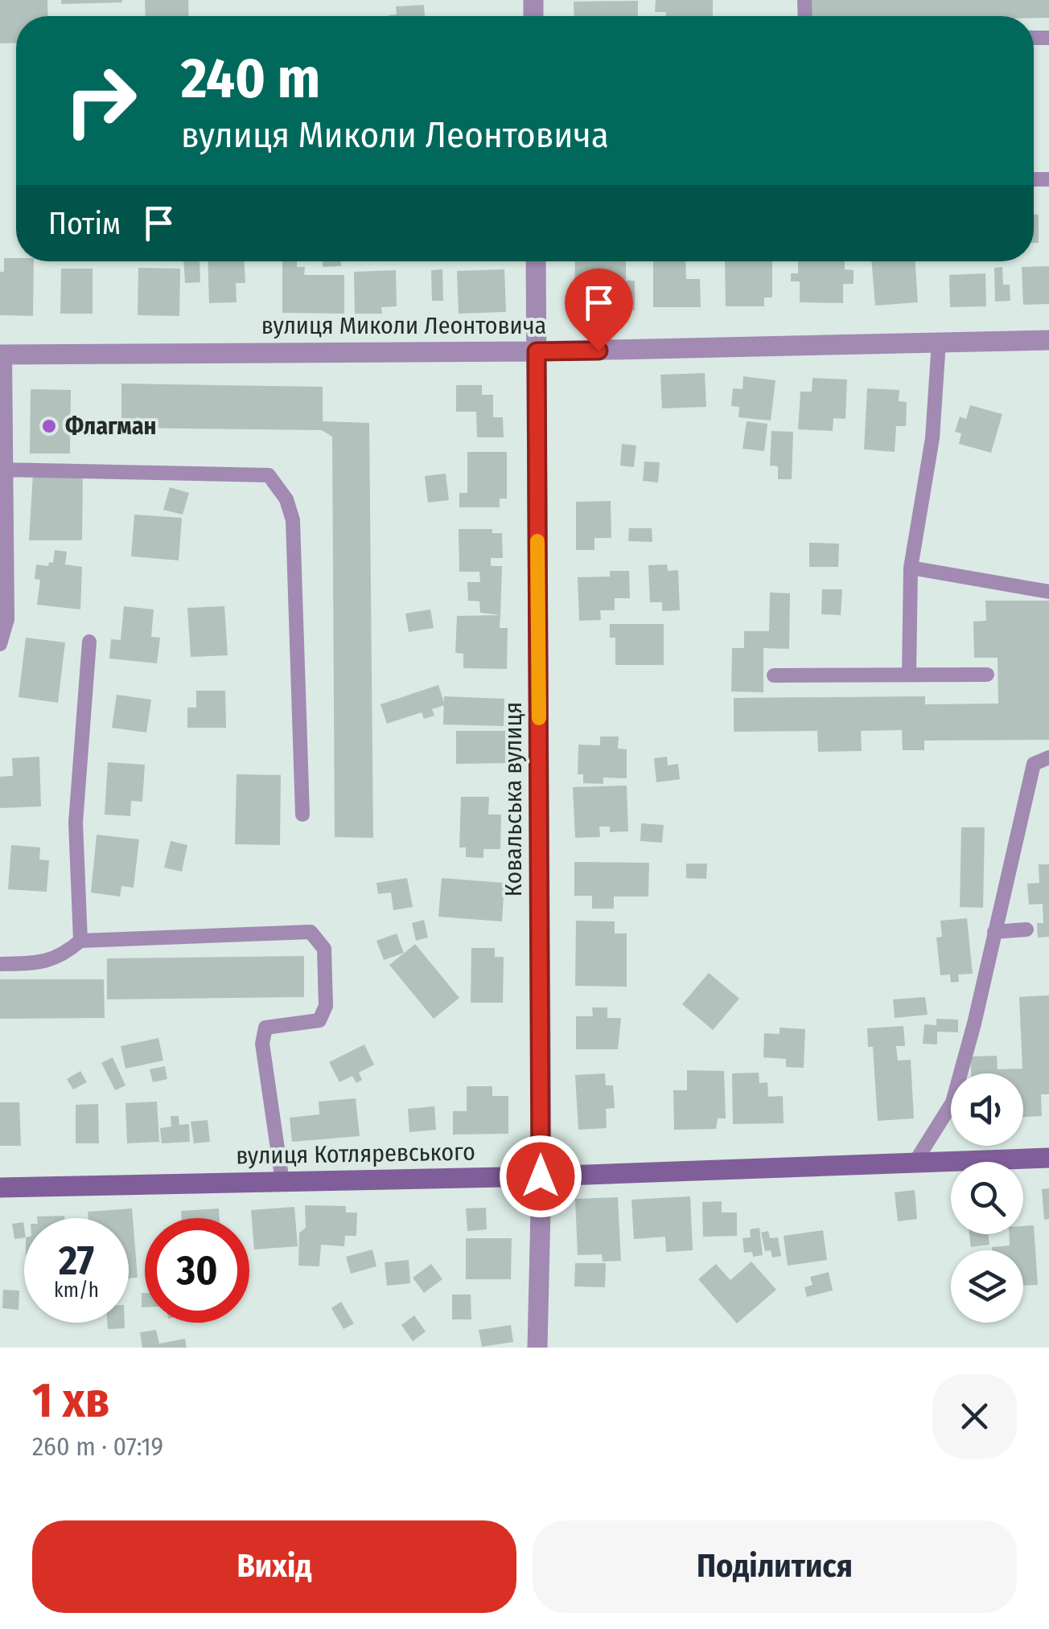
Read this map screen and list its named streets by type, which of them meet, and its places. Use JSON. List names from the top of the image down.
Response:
{
  "streets": {
    "main road": ["вулиця Котляревського"],
    "street": ["вулиця Миколи Леонтовича", "Ковальська вулиця"]
  },
  "crossings": [
    ["вулиця Миколи Леонтовича", "Ковальська вулиця"],
    ["Ковальська вулиця", "вулиця Котляревського"]
  ],
  "places": ["Флагман"],
  "page": {
    "turn": ["240 m", "вулиця Миколи Леонтовича"],
    "then": "Потім",
    "speed": "27 km/h",
    "limit": "30",
    "heading": ["1 хв", "260 m · 07:19"],
    "buttons": ["Вихід", "Поділитися"]
  }
}
